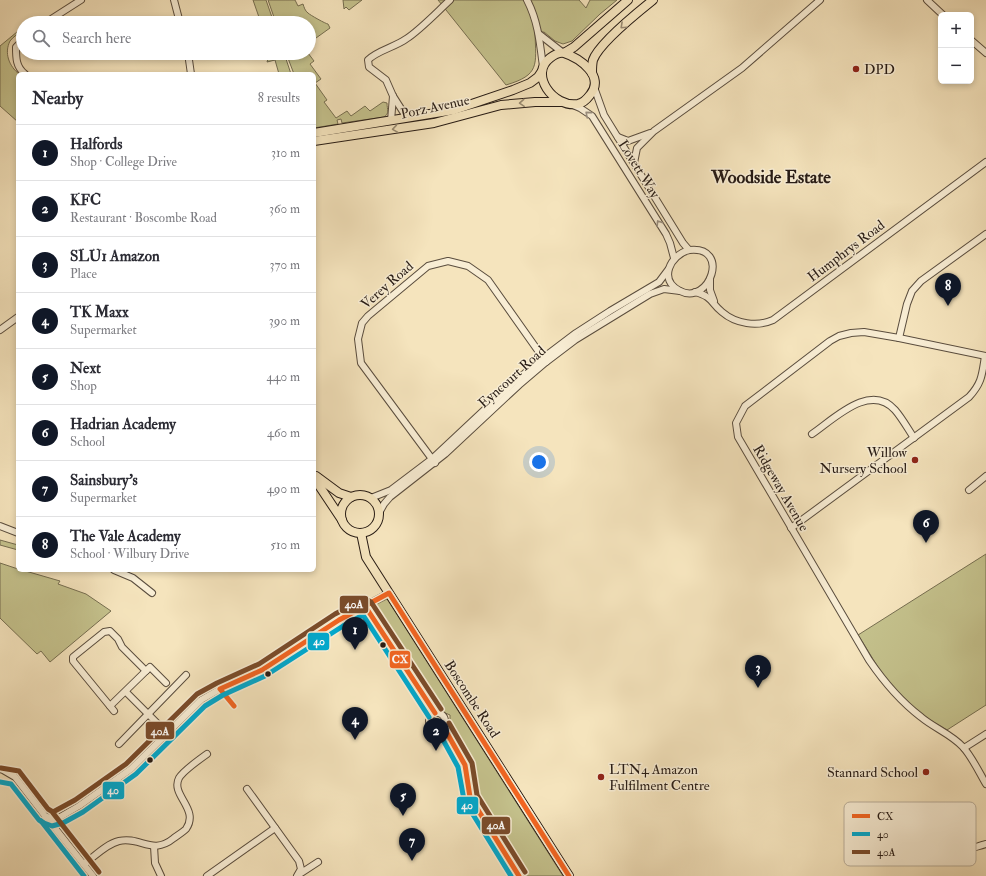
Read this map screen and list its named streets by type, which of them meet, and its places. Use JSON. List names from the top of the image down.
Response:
{
  "streets": {
    "main road": ["Porz Avenue", "Boscombe Road"],
    "street": [
      "Lovett Way",
      "Humphrys Road",
      "Verey Road",
      "Eyncourt Road",
      "Ridgeway Avenue"
    ]
  },
  "crossings": [
    ["Porz Avenue", "Lovett Way"],
    ["Lovett Way", "Humphrys Road"],
    ["Lovett Way", "Eyncourt Road"],
    ["Humphrys Road", "Eyncourt Road"],
    ["Verey Road", "Eyncourt Road"],
    ["Eyncourt Road", "Boscombe Road"]
  ],
  "districts": ["Woodside Estate"],
  "places": [
    "DPD",
    "Willow Nursery School",
    "Stannard School",
    "LTN4 Amazon Fulfilment Centre"
  ],
  "lines": ["transit line CX", "transit line 40A", "transit line 40"],
  "legend": ["CX", "40", "40A"],
  "page": {
    "map_buttons": ["+", "−"],
    "search": "Search here",
    "heading": ["Nearby", "8 results"],
    "list": [
      {
        "mark": "1",
        "name": "Halfords",
        "note": "Shop · College Drive",
        "value": "310 m"
      },
      {
        "mark": "2",
        "name": "KFC",
        "note": "Restaurant · Boscombe Road",
        "value": "360 m"
      },
      {
        "mark": "3",
        "name": "SLU1 Amazon",
        "note": "Place",
        "value": "370 m"
      },
      {
        "mark": "4",
        "name": "TK Maxx",
        "note": "Supermarket",
        "value": "390 m"
      },
      {
        "mark": "5",
        "name": "Next",
        "note": "Shop",
        "value": "440 m"
      },
      {
        "mark": "6",
        "name": "Hadrian Academy",
        "note": "School",
        "value": "460 m"
      },
      {
        "mark": "7",
        "name": "Sainsbury's",
        "note": "Supermarket",
        "value": "490 m"
      },
      {
        "mark": "8",
        "name": "The Vale Academy",
        "note": "School · Wilbury Drive",
        "value": "510 m"
      }
    ],
    "pins": [
      "8",
      "6",
      "1",
      "3",
      "4",
      "2",
      "5",
      "7"
    ]
  }
}
